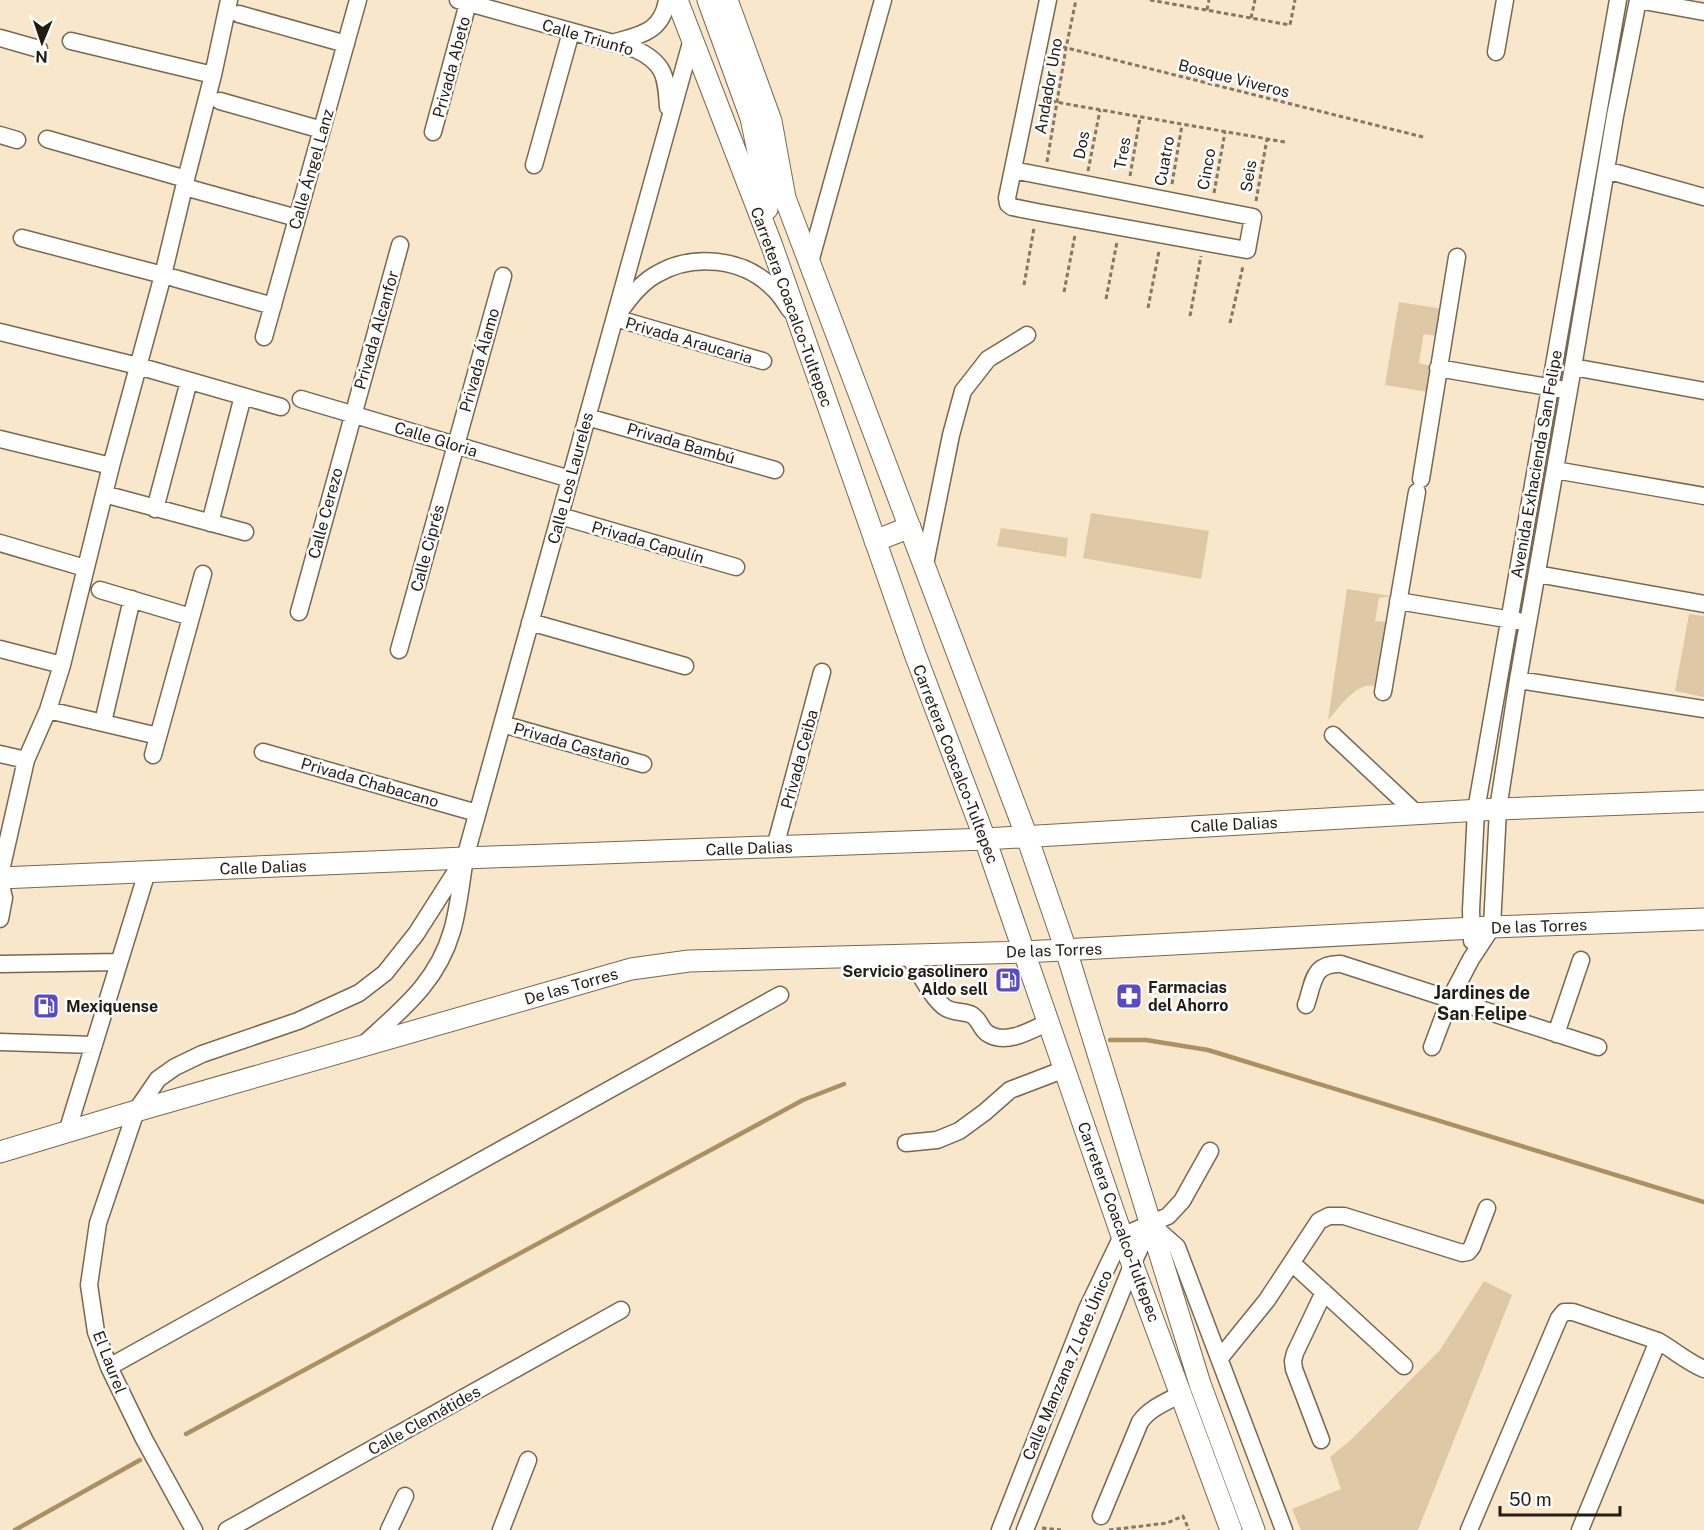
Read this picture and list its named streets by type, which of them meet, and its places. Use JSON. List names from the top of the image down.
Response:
{
  "streets": {
    "main road": ["Carretera Coacalco-Tultepec", "Calle Dalias", "De las Torres"],
    "street": [
      "Calle Triunfo",
      "Privada Abeto",
      "Calle Ángel Lanz",
      "Privada Alcanfor",
      "Privada Araucaria",
      "Privada Álamo",
      "Calle Gloria",
      "Privada Bambú",
      "Avenida Exhacienda San Felipe",
      "Calle Los Laureles",
      "Calle Cerezo",
      "Privada Capulín",
      "Calle Ciprés",
      "Privada Castaño",
      "Privada Ceiba",
      "Privada Chabacano",
      "El Laurel",
      "Calle Manzana 7 Lote Único",
      "Calle Clemátides"
    ],
    "path": [
      "Bosque Viveros",
      "Andador Uno",
      "Dos",
      "Tres",
      "Cuatro",
      "Cinco",
      "Seis"
    ]
  },
  "crossings": [
    ["Calle Triunfo", "Privada Abeto"],
    ["Calle Triunfo", "Carretera Coacalco-Tultepec"],
    ["Calle Triunfo", "Privada Araucaria"],
    ["Calle Triunfo", "Calle Los Laureles"],
    ["Bosque Viveros", "Andador Uno"],
    ["Carretera Coacalco-Tultepec", "Calle Los Laureles"],
    ["Carretera Coacalco-Tultepec", "Calle Dalias"],
    ["Carretera Coacalco-Tultepec", "De las Torres"],
    ["Carretera Coacalco-Tultepec", "Calle Manzana 7 Lote Único"],
    ["Privada Alcanfor", "Calle Gloria"],
    ["Privada Alcanfor", "Calle Cerezo"],
    ["Privada Araucaria", "Calle Los Laureles"],
    ["Privada Álamo", "Calle Gloria"],
    ["Privada Álamo", "Calle Ciprés"],
    ["Calle Gloria", "Calle Los Laureles"],
    ["Calle Gloria", "Calle Cerezo"],
    ["Calle Gloria", "Calle Ciprés"],
    ["Privada Bambú", "Calle Los Laureles"],
    ["Avenida Exhacienda San Felipe", "Calle Dalias"],
    ["Avenida Exhacienda San Felipe", "De las Torres"],
    ["Calle Los Laureles", "Privada Capulín"],
    ["Calle Los Laureles", "Privada Castaño"],
    ["Calle Los Laureles", "Privada Chabacano"],
    ["Calle Los Laureles", "Calle Dalias"],
    ["Calle Los Laureles", "El Laurel"],
    ["Privada Ceiba", "Calle Dalias"],
    ["Calle Dalias", "El Laurel"],
    ["De las Torres", "El Laurel"]
  ],
  "districts": ["Jardines de San Felipe"],
  "places": {
    "fuel station": ["Servicio gasolinero Aldo sell", "Mexiquense"],
    "pharmacy": ["Farmacias del Ahorro"]
  },
  "scale_bar": "50 m",
  "north": "bottom"
}
